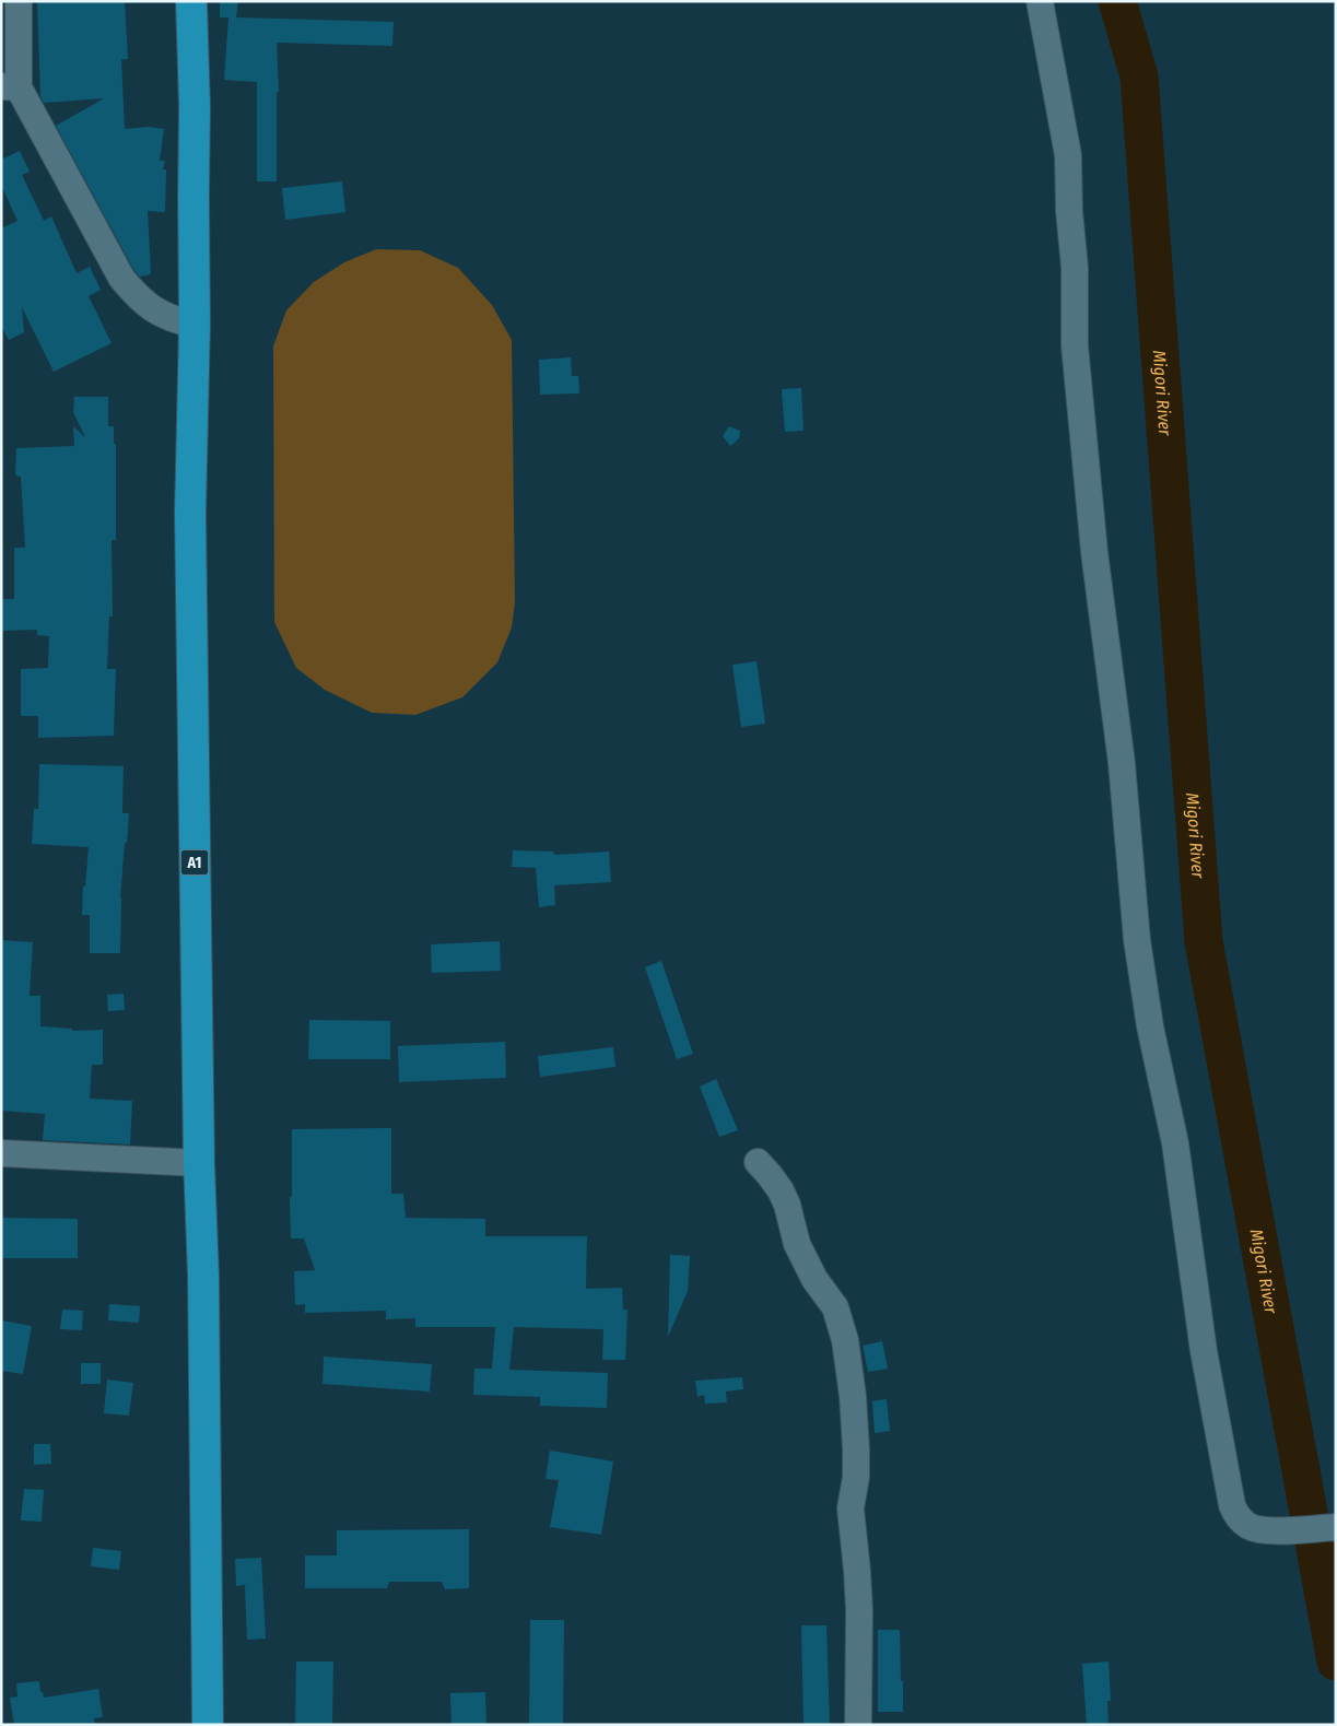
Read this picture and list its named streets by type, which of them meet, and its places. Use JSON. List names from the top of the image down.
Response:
{
  "streets": {
    "highway": ["A1"]
  },
  "water": ["Migori River"]
}
